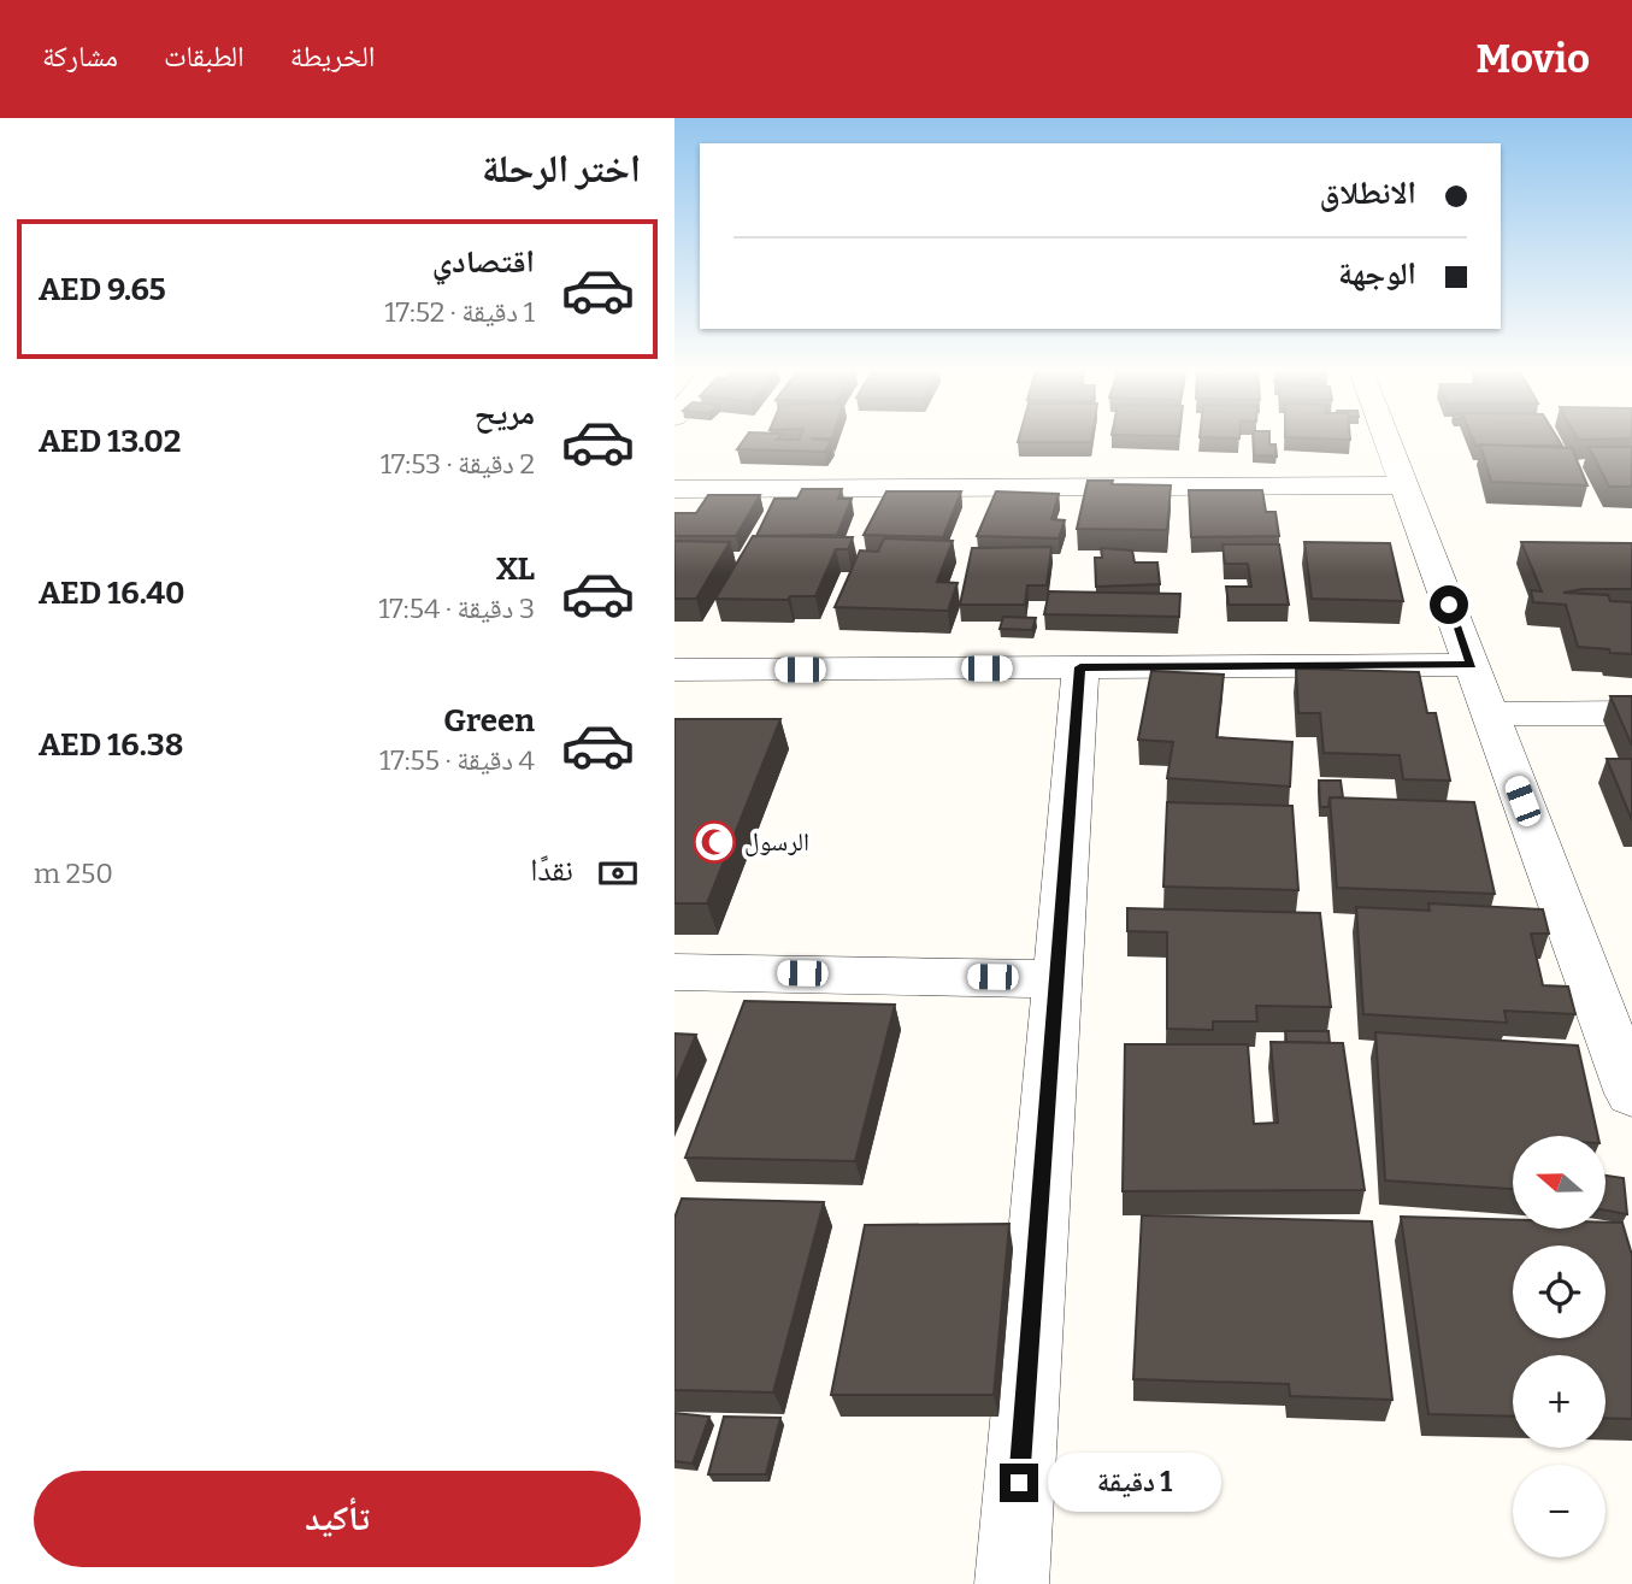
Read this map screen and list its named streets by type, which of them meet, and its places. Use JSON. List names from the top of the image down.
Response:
{
  "places": {
    "mosque": ["الرسول"]
  },
  "north": "left",
  "page": {
    "header": "Movio",
    "nav": ["الخريطة", "الطبقات", "مشاركة"],
    "heading": "اختر الرحلة",
    "banner": ["الانطلاق", "الوجهة"],
    "list": [
      {
        "name": "اقتصادي",
        "note": "1 دقيقة · 17:52",
        "value": "AED 9.65"
      },
      {
        "name": "مريح",
        "note": "2 دقيقة · 17:53",
        "value": "AED 13.02"
      },
      {
        "name": "XL",
        "note": "3 دقيقة · 17:54",
        "value": "AED 16.40"
      },
      {
        "name": "Green",
        "note": "4 دقيقة · 17:55",
        "value": "AED 16.38"
      }
    ],
    "pay": ["نقدًا", "250 m"],
    "map_buttons": ["+", "−"],
    "bubble": "1 دقيقة",
    "buttons": "تأكيد"
  }
}
